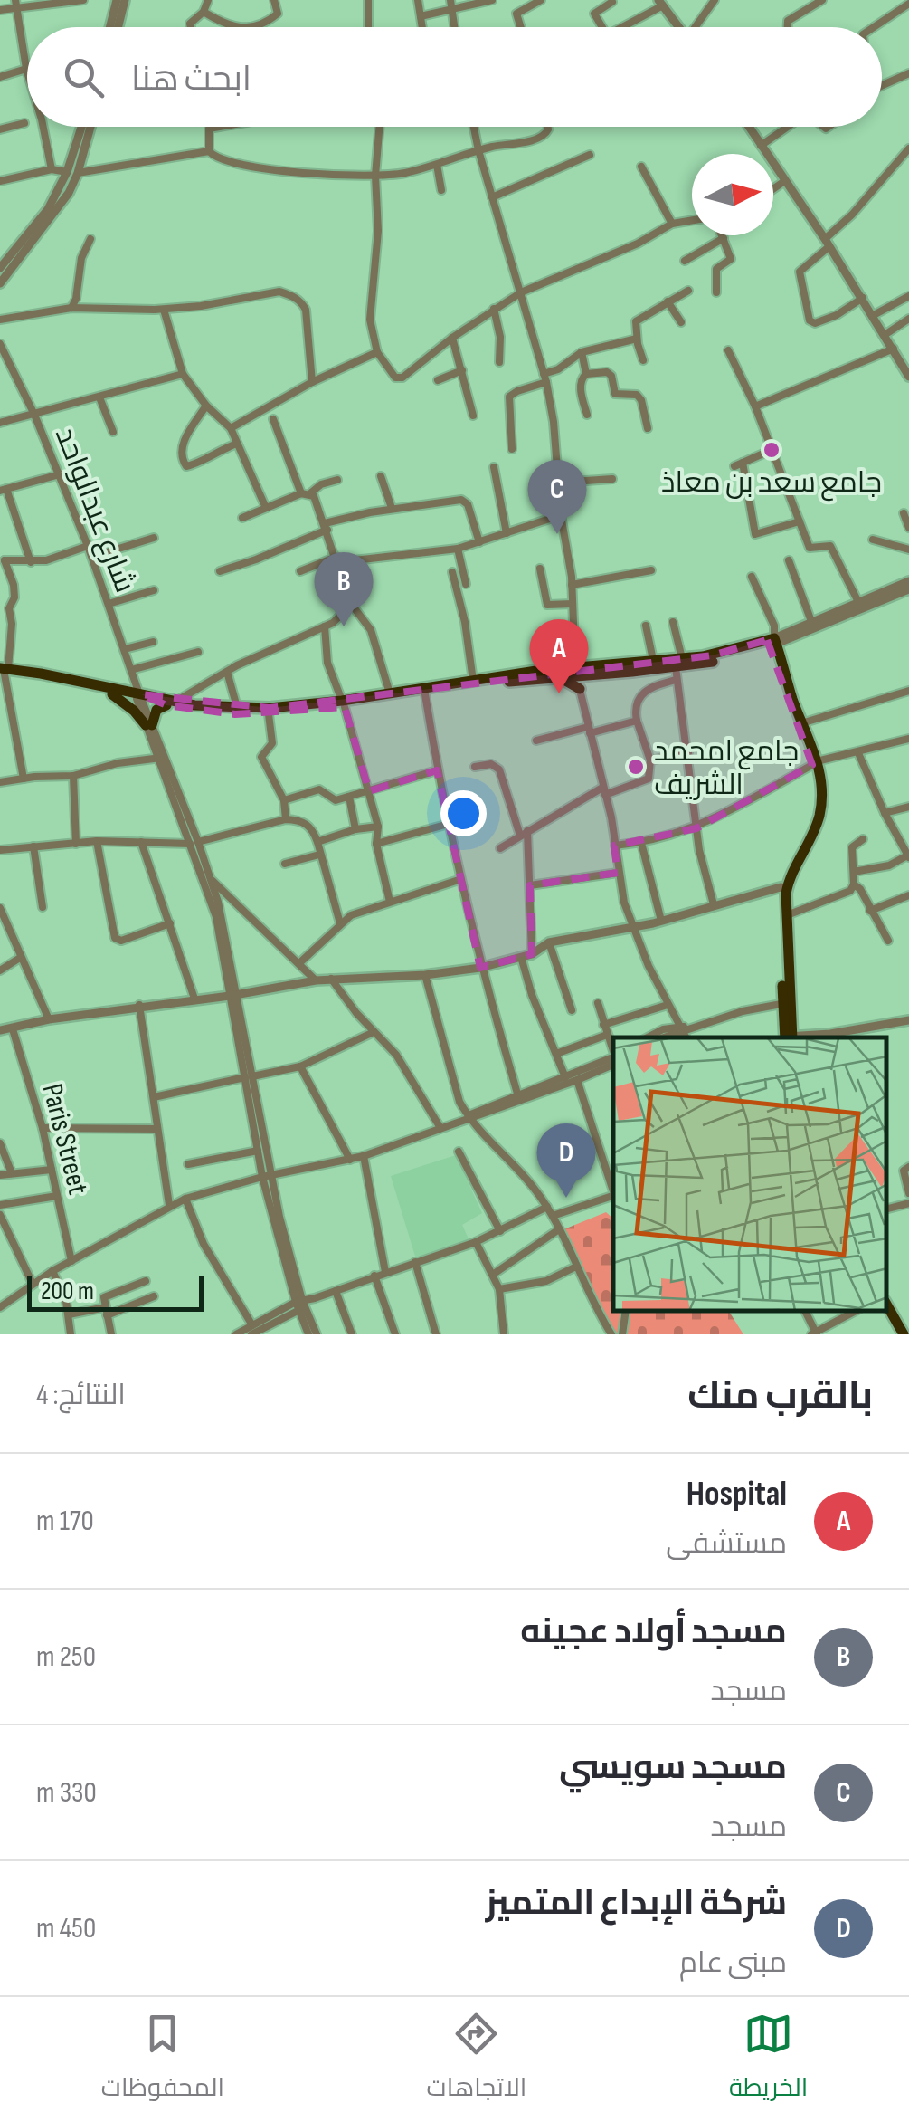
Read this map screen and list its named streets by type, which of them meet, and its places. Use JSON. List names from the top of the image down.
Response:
{
  "streets": {
    "street": ["شارع عبدالواحد", "Paris Street"]
  },
  "places": ["جامع سعد بن معاذ", "جامع امحمد الشريف"],
  "scale_bar": "200 m",
  "north": "right",
  "page": {
    "search": "ابحث هنا",
    "pins": [
      "C",
      "B",
      "A",
      "D"
    ],
    "scale": "200 m",
    "heading": ["بالقرب منك", "النتائج: 4"],
    "list": [
      {
        "mark": "A",
        "name": "Hospital",
        "note": "مستشفى",
        "value": "170 m"
      },
      {
        "mark": "B",
        "name": "مسجد أولاد عجينه",
        "note": "مسجد",
        "value": "250 m"
      },
      {
        "mark": "C",
        "name": "مسجد سويسي",
        "note": "مسجد",
        "value": "330 m"
      },
      {
        "mark": "D",
        "name": "شركة الإبداع المتميز",
        "note": "مبنى عام",
        "value": "450 m"
      }
    ],
    "nav": ["الخريطة", "الاتجاهات", "المحفوظات"]
  }
}
